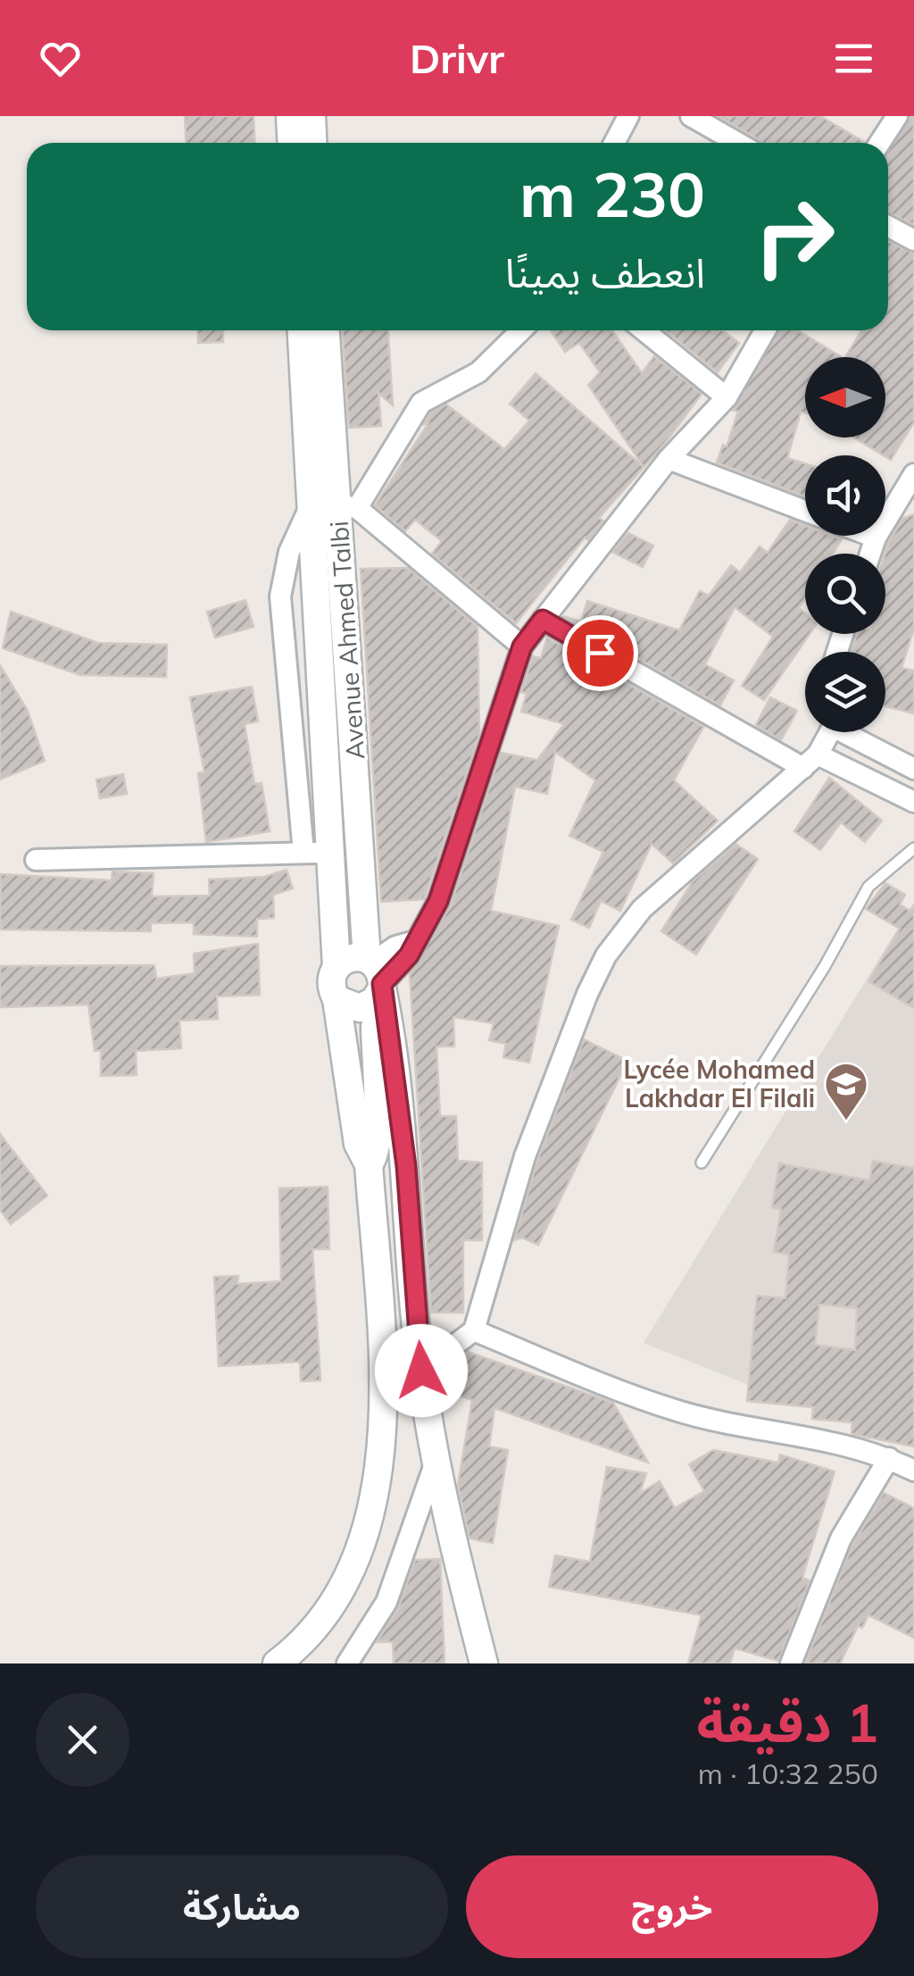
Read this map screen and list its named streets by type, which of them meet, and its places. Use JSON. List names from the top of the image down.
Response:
{
  "streets": {
    "main road": ["Avenue Ahmed Talbi"]
  },
  "places": {
    "school or university": ["Lycée Mohamed Lakhdar El Filali"]
  },
  "north": "left",
  "page": {
    "header": "Drivr",
    "turn": ["230 m", "انعطف يمينًا"],
    "heading": ["1 دقيقة", "250 m · 10:32"],
    "buttons": ["خروج", "مشاركة"]
  }
}
